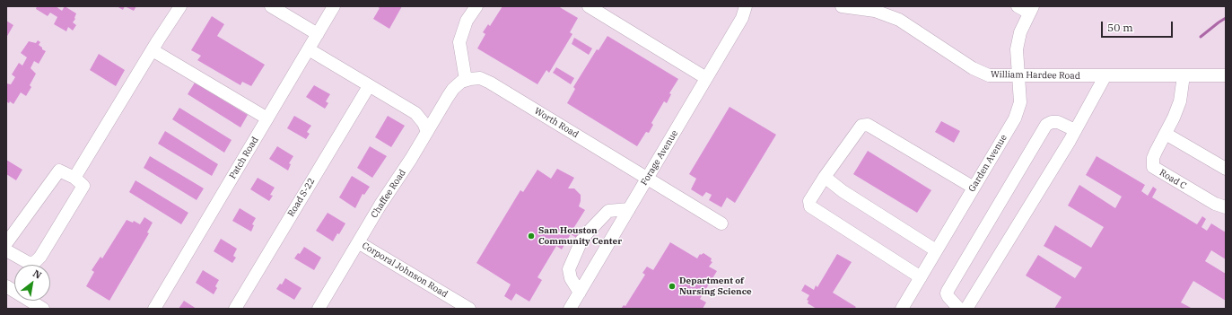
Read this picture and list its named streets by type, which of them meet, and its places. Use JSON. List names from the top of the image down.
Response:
{
  "streets": {
    "street": [
      "William Hardee Road",
      "Worth Road",
      "Patch Road",
      "Forage Avenue",
      "Garden Avenue",
      "Road C",
      "Chaffee Road",
      "Road S-22",
      "Corporal Johnson Road"
    ]
  },
  "crossings": [
    ["William Hardee Road", "Garden Avenue"],
    ["Worth Road", "Forage Avenue"],
    ["Worth Road", "Chaffee Road"],
    ["Chaffee Road", "Corporal Johnson Road"]
  ],
  "places": ["Sam Houston Community Center", "Department of Nursing Science"],
  "scale_bar": "50 m",
  "north": "top right"
}
